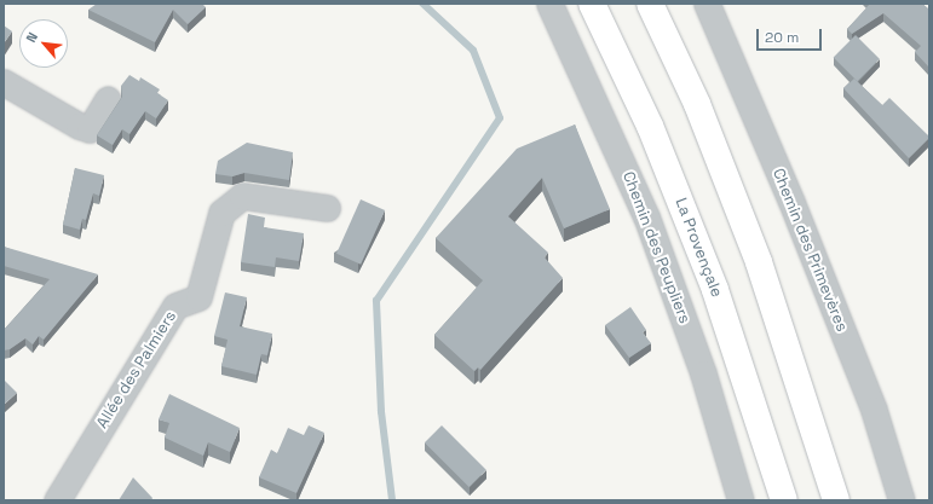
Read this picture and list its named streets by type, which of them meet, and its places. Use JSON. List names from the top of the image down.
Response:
{
  "streets": {
    "highway": ["La Provençale"],
    "street": ["Chemin des Peupliers", "Chemin des Primevères", "Allée des Palmiers"]
  },
  "scale_bar": "20 m",
  "north": "top left"
}
